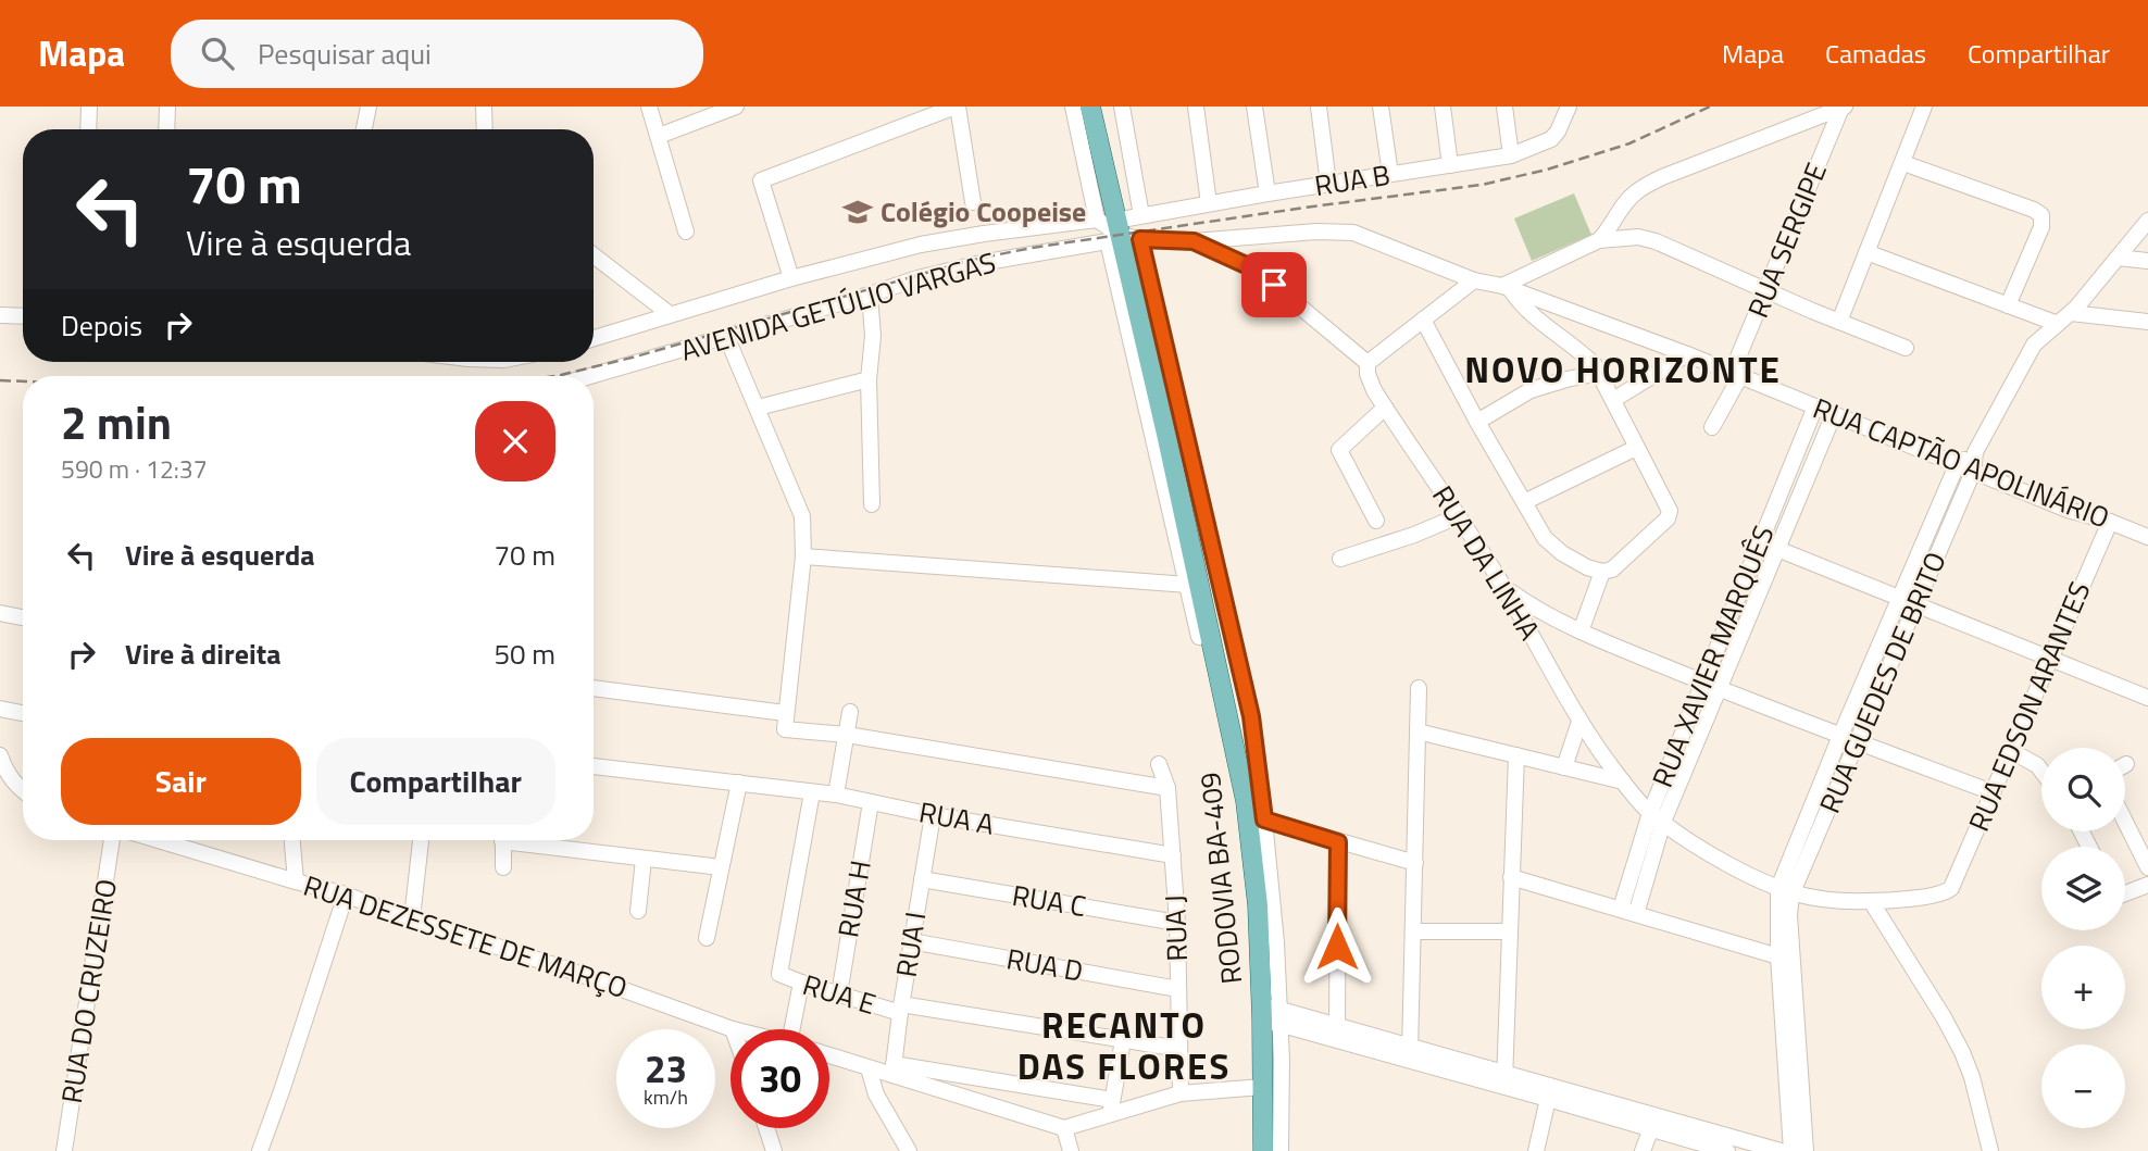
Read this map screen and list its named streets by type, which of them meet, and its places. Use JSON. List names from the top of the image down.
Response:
{
  "streets": {
    "main road": ["RODOVIA BA-409"],
    "street": [
      "RUA B",
      "RUA SERGIPE",
      "AVENIDA GETÚLIO VARGAS",
      "RUA CAPTÃO APOLINÁRIO",
      "RUA DA LINHA",
      "RUA XAVIER MARQUÊS",
      "RUA GUEDES DE BRITO",
      "RUA EDSON ARANTES",
      "RUA A",
      "RUA H",
      "RUA C",
      "RUA J",
      "RUA DEZESSETE DE MARÇO",
      "RUA I",
      "RUA D",
      "RUA DO CRUZEIRO",
      "RUA E"
    ]
  },
  "crossings": [
    ["RUA B", "AVENIDA GETÚLIO VARGAS"],
    ["RUA B", "RUA CAPTÃO APOLINÁRIO"],
    ["RUA B", "RODOVIA BA-409"],
    ["RUA SERGIPE", "RUA CAPTÃO APOLINÁRIO"],
    ["AVENIDA GETÚLIO VARGAS", "RUA CAPTÃO APOLINÁRIO"],
    ["AVENIDA GETÚLIO VARGAS", "RODOVIA BA-409"],
    ["RUA CAPTÃO APOLINÁRIO", "RUA XAVIER MARQUÊS"],
    ["RUA CAPTÃO APOLINÁRIO", "RUA GUEDES DE BRITO"],
    ["RUA CAPTÃO APOLINÁRIO", "RUA EDSON ARANTES"],
    ["RUA CAPTÃO APOLINÁRIO", "RODOVIA BA-409"],
    ["RUA DA LINHA", "RUA XAVIER MARQUÊS"],
    ["RUA DA LINHA", "RUA GUEDES DE BRITO"],
    ["RUA DA LINHA", "RUA EDSON ARANTES"],
    ["RUA A", "RUA H"],
    ["RUA A", "RUA J"],
    ["RUA A", "RUA I"],
    ["RUA A", "RUA E"],
    ["RUA H", "RUA E"],
    ["RUA C", "RUA J"],
    ["RUA C", "RUA I"],
    ["RUA J", "RUA D"],
    ["RUA J", "RUA E"],
    ["RUA I", "RUA D"],
    ["RUA I", "RUA E"]
  ],
  "districts": ["NOVO HORIZONTE", "RECANTO DAS FLORES"],
  "places": {
    "school or university": ["Colégio Coopeise"]
  },
  "page": {
    "header": "Mapa",
    "search": "Pesquisar aqui",
    "nav": ["Mapa", "Camadas", "Compartilhar"],
    "turn": ["70 m", "Vire à esquerda"],
    "then": "Depois",
    "heading": ["2 min", "590 m · 12:37"],
    "list": [
      {
        "name": "Vire à esquerda",
        "value": "70 m"
      },
      {
        "name": "Vire à direita",
        "value": "50 m"
      }
    ],
    "buttons": ["Sair", "Compartilhar"],
    "map_buttons": ["+", "−"],
    "speed": "23 km/h",
    "limit": "30"
  }
}
